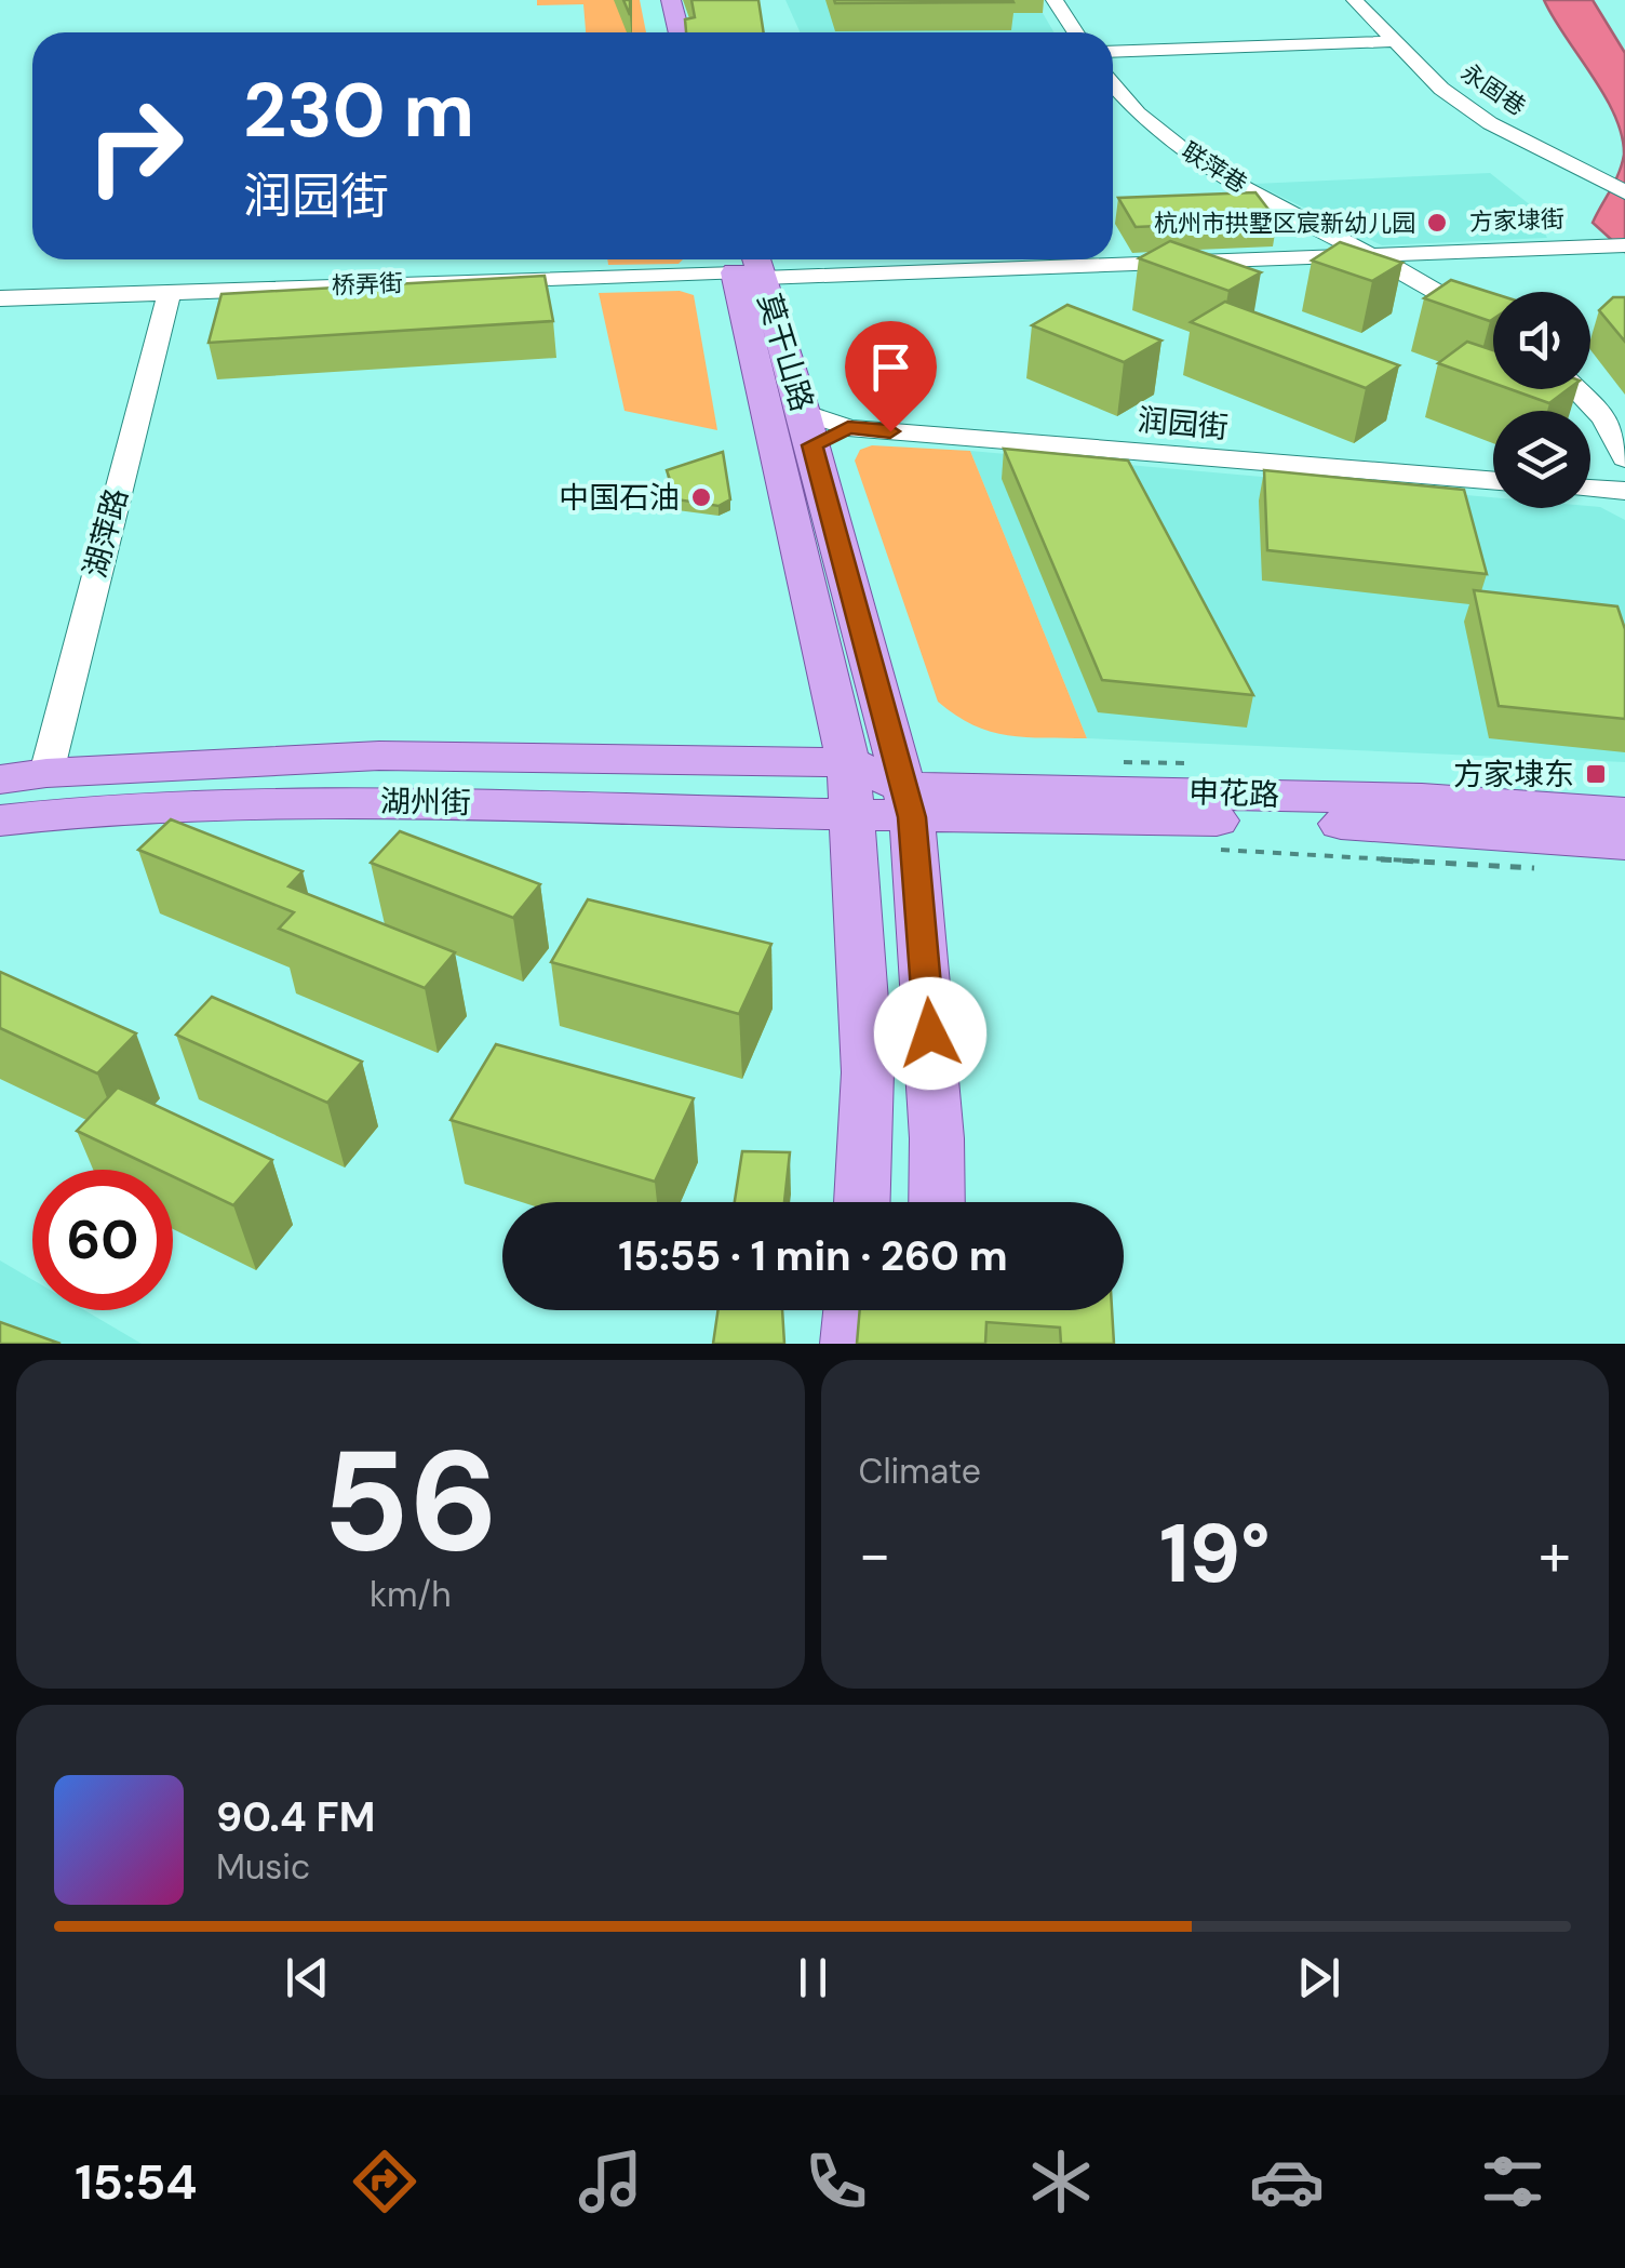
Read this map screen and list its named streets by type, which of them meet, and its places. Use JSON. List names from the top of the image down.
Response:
{
  "streets": {
    "main road": ["莫干山路", "申花路", "湖州街"],
    "street": [
      "永固巷",
      "联萍巷",
      "方家埭街",
      "桥弄街",
      "润园街",
      "湖萍路"
    ]
  },
  "crossings": [
    ["联萍巷", "方家埭街"],
    ["方家埭街", "桥弄街"],
    ["方家埭街", "莫干山路"],
    ["桥弄街", "莫干山路"],
    ["桥弄街", "湖萍路"],
    ["莫干山路", "润园街"],
    ["莫干山路", "申花路"],
    ["莫干山路", "湖州街"],
    ["湖萍路", "湖州街"],
    ["申花路", "湖州街"]
  ],
  "places": {
    "other": ["杭州市拱墅区宸新幼儿园", "中国石油"],
    "transit": ["方家埭东"]
  },
  "page": {
    "turn": ["230 m", "润园街"],
    "limit": "60",
    "trip": "15:55 · 1 min · 260 m",
    "tile": [
      ["56", "km/h"],
      "Climate"
    ],
    "heat": ["−", "19°", "+"],
    "song": ["90.4 FM", "Music"],
    "tabs": "15:54"
  }
}
